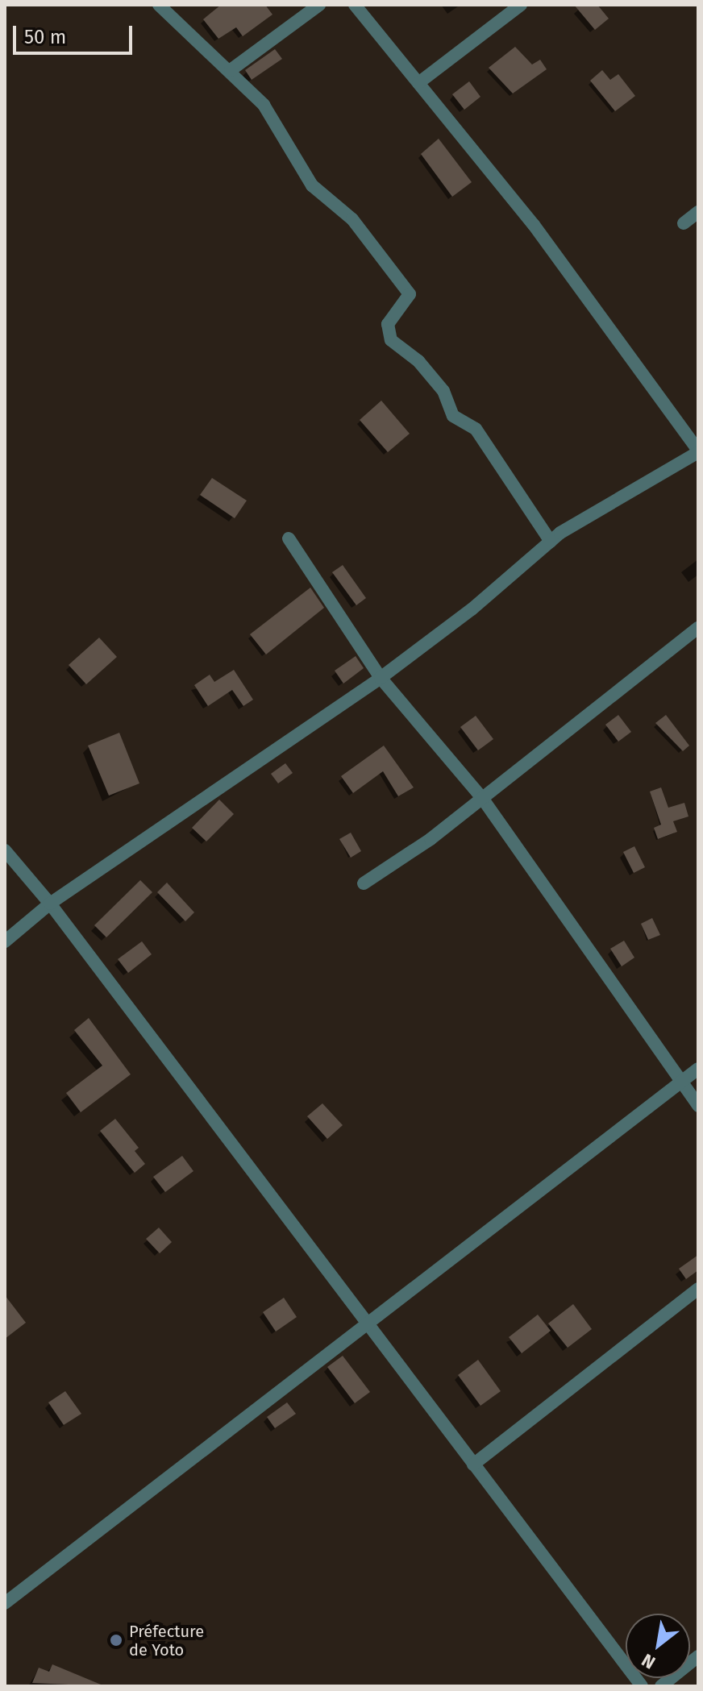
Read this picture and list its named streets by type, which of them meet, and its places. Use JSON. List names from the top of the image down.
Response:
{
  "places": ["Préfecture de Yoto"],
  "scale_bar": "50 m",
  "north": "bottom left"
}
